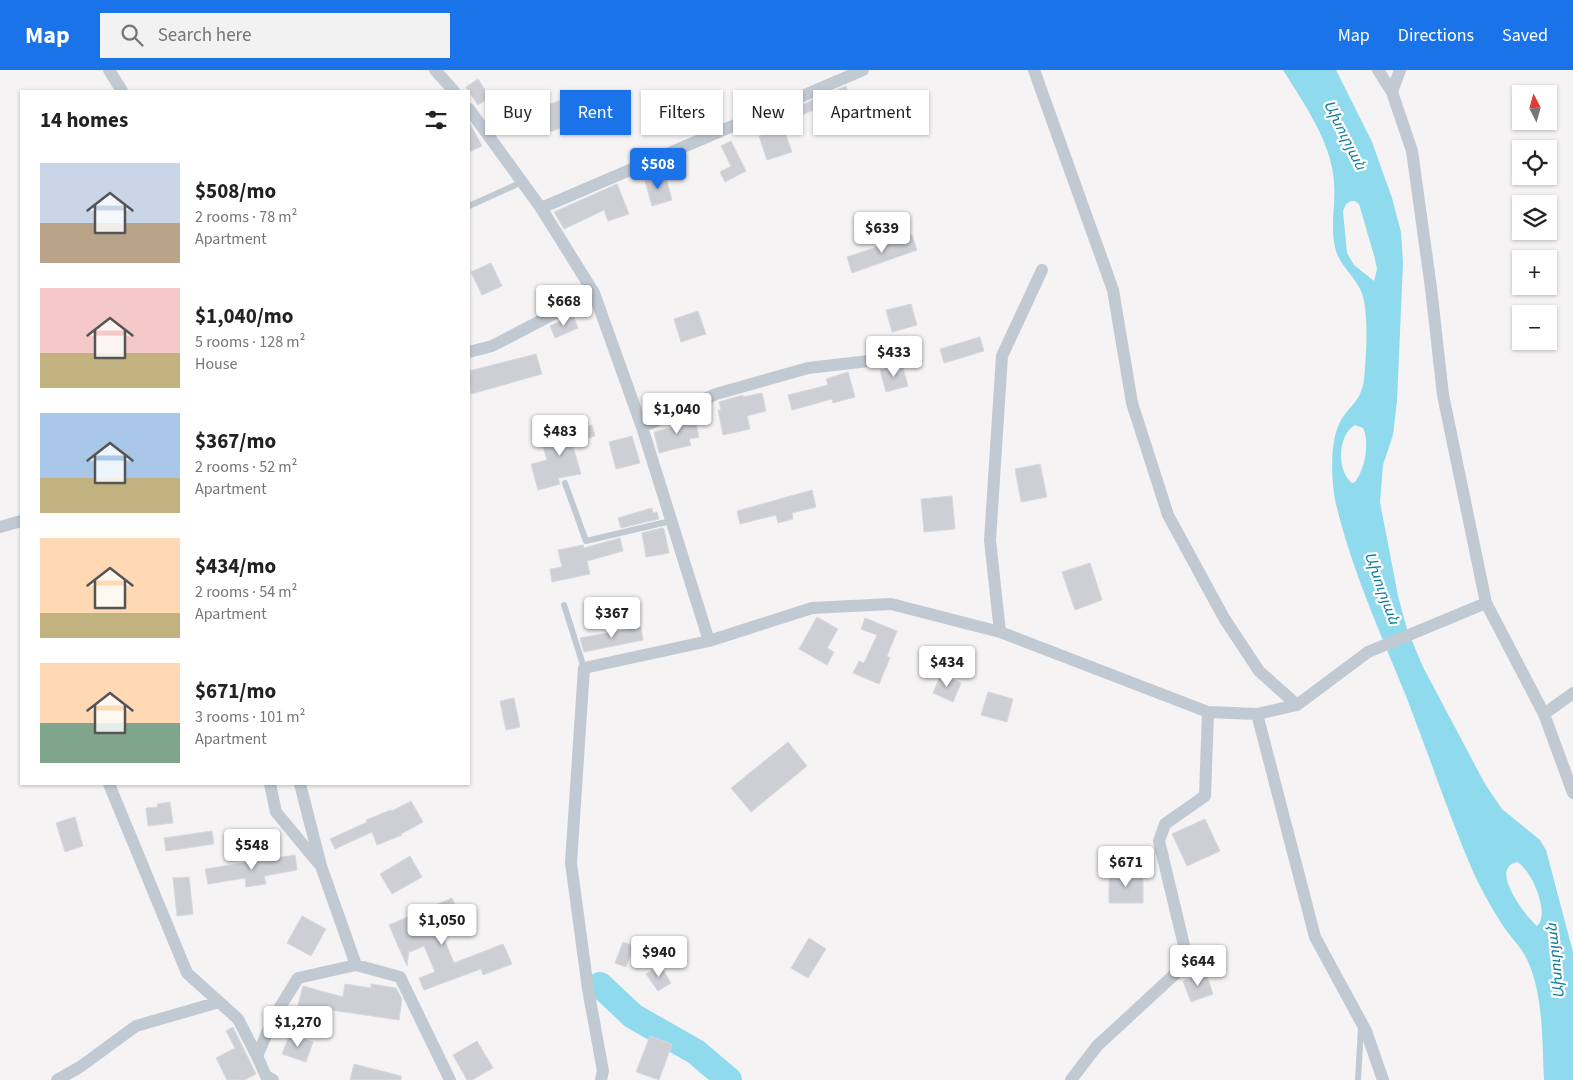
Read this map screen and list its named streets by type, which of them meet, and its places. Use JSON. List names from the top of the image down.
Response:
{
  "water": ["Ախուրյան"],
  "north": "top",
  "page": {
    "header": "Map",
    "search": "Search here",
    "nav": ["Map", "Directions", "Saved"],
    "map_buttons": ["+", "−"],
    "chip": [
      "Buy",
      "Rent",
      "Filters",
      "New",
      "Apartment"
    ],
    "heading": "14 homes",
    "price": [
      "$508",
      "$639",
      "$668",
      "$433",
      "$1,040",
      "$483",
      "$367",
      "$434",
      "$548",
      "$671",
      "$1,050",
      "$940",
      "$644",
      "$1,270"
    ],
    "list": [
      {
        "name": "$508/mo",
        "note": "2 rooms · 78 m² · Apartment"
      },
      {
        "name": "$1,040/mo",
        "note": "5 rooms · 128 m² · House"
      },
      {
        "name": "$367/mo",
        "note": "2 rooms · 52 m² · Apartment"
      },
      {
        "name": "$434/mo",
        "note": "2 rooms · 54 m² · Apartment"
      },
      {
        "name": "$671/mo",
        "note": "3 rooms · 101 m² · Apartment"
      }
    ]
  }
}
